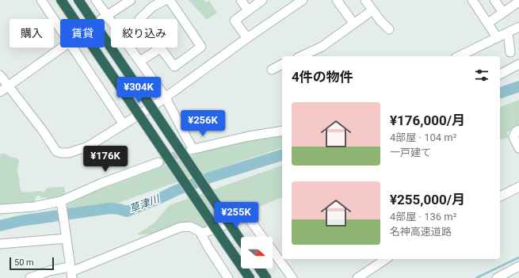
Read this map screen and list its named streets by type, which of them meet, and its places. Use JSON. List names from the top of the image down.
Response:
{
  "water": ["草津川"],
  "scale_bar": "50 m",
  "north": "right",
  "page": {
    "chip": ["購入", "賃貸", "絞り込み"],
    "heading": "4件の物件",
    "price": [
      "¥304K",
      "¥256K",
      "¥176K",
      "¥255K"
    ],
    "list": [
      {
        "name": "¥176,000/月",
        "note": "4部屋 · 104 m² · 一戸建て"
      },
      {
        "name": "¥255,000/月",
        "note": "4部屋 · 136 m² · 名神高速道路"
      }
    ],
    "scale": "50 m"
  }
}
